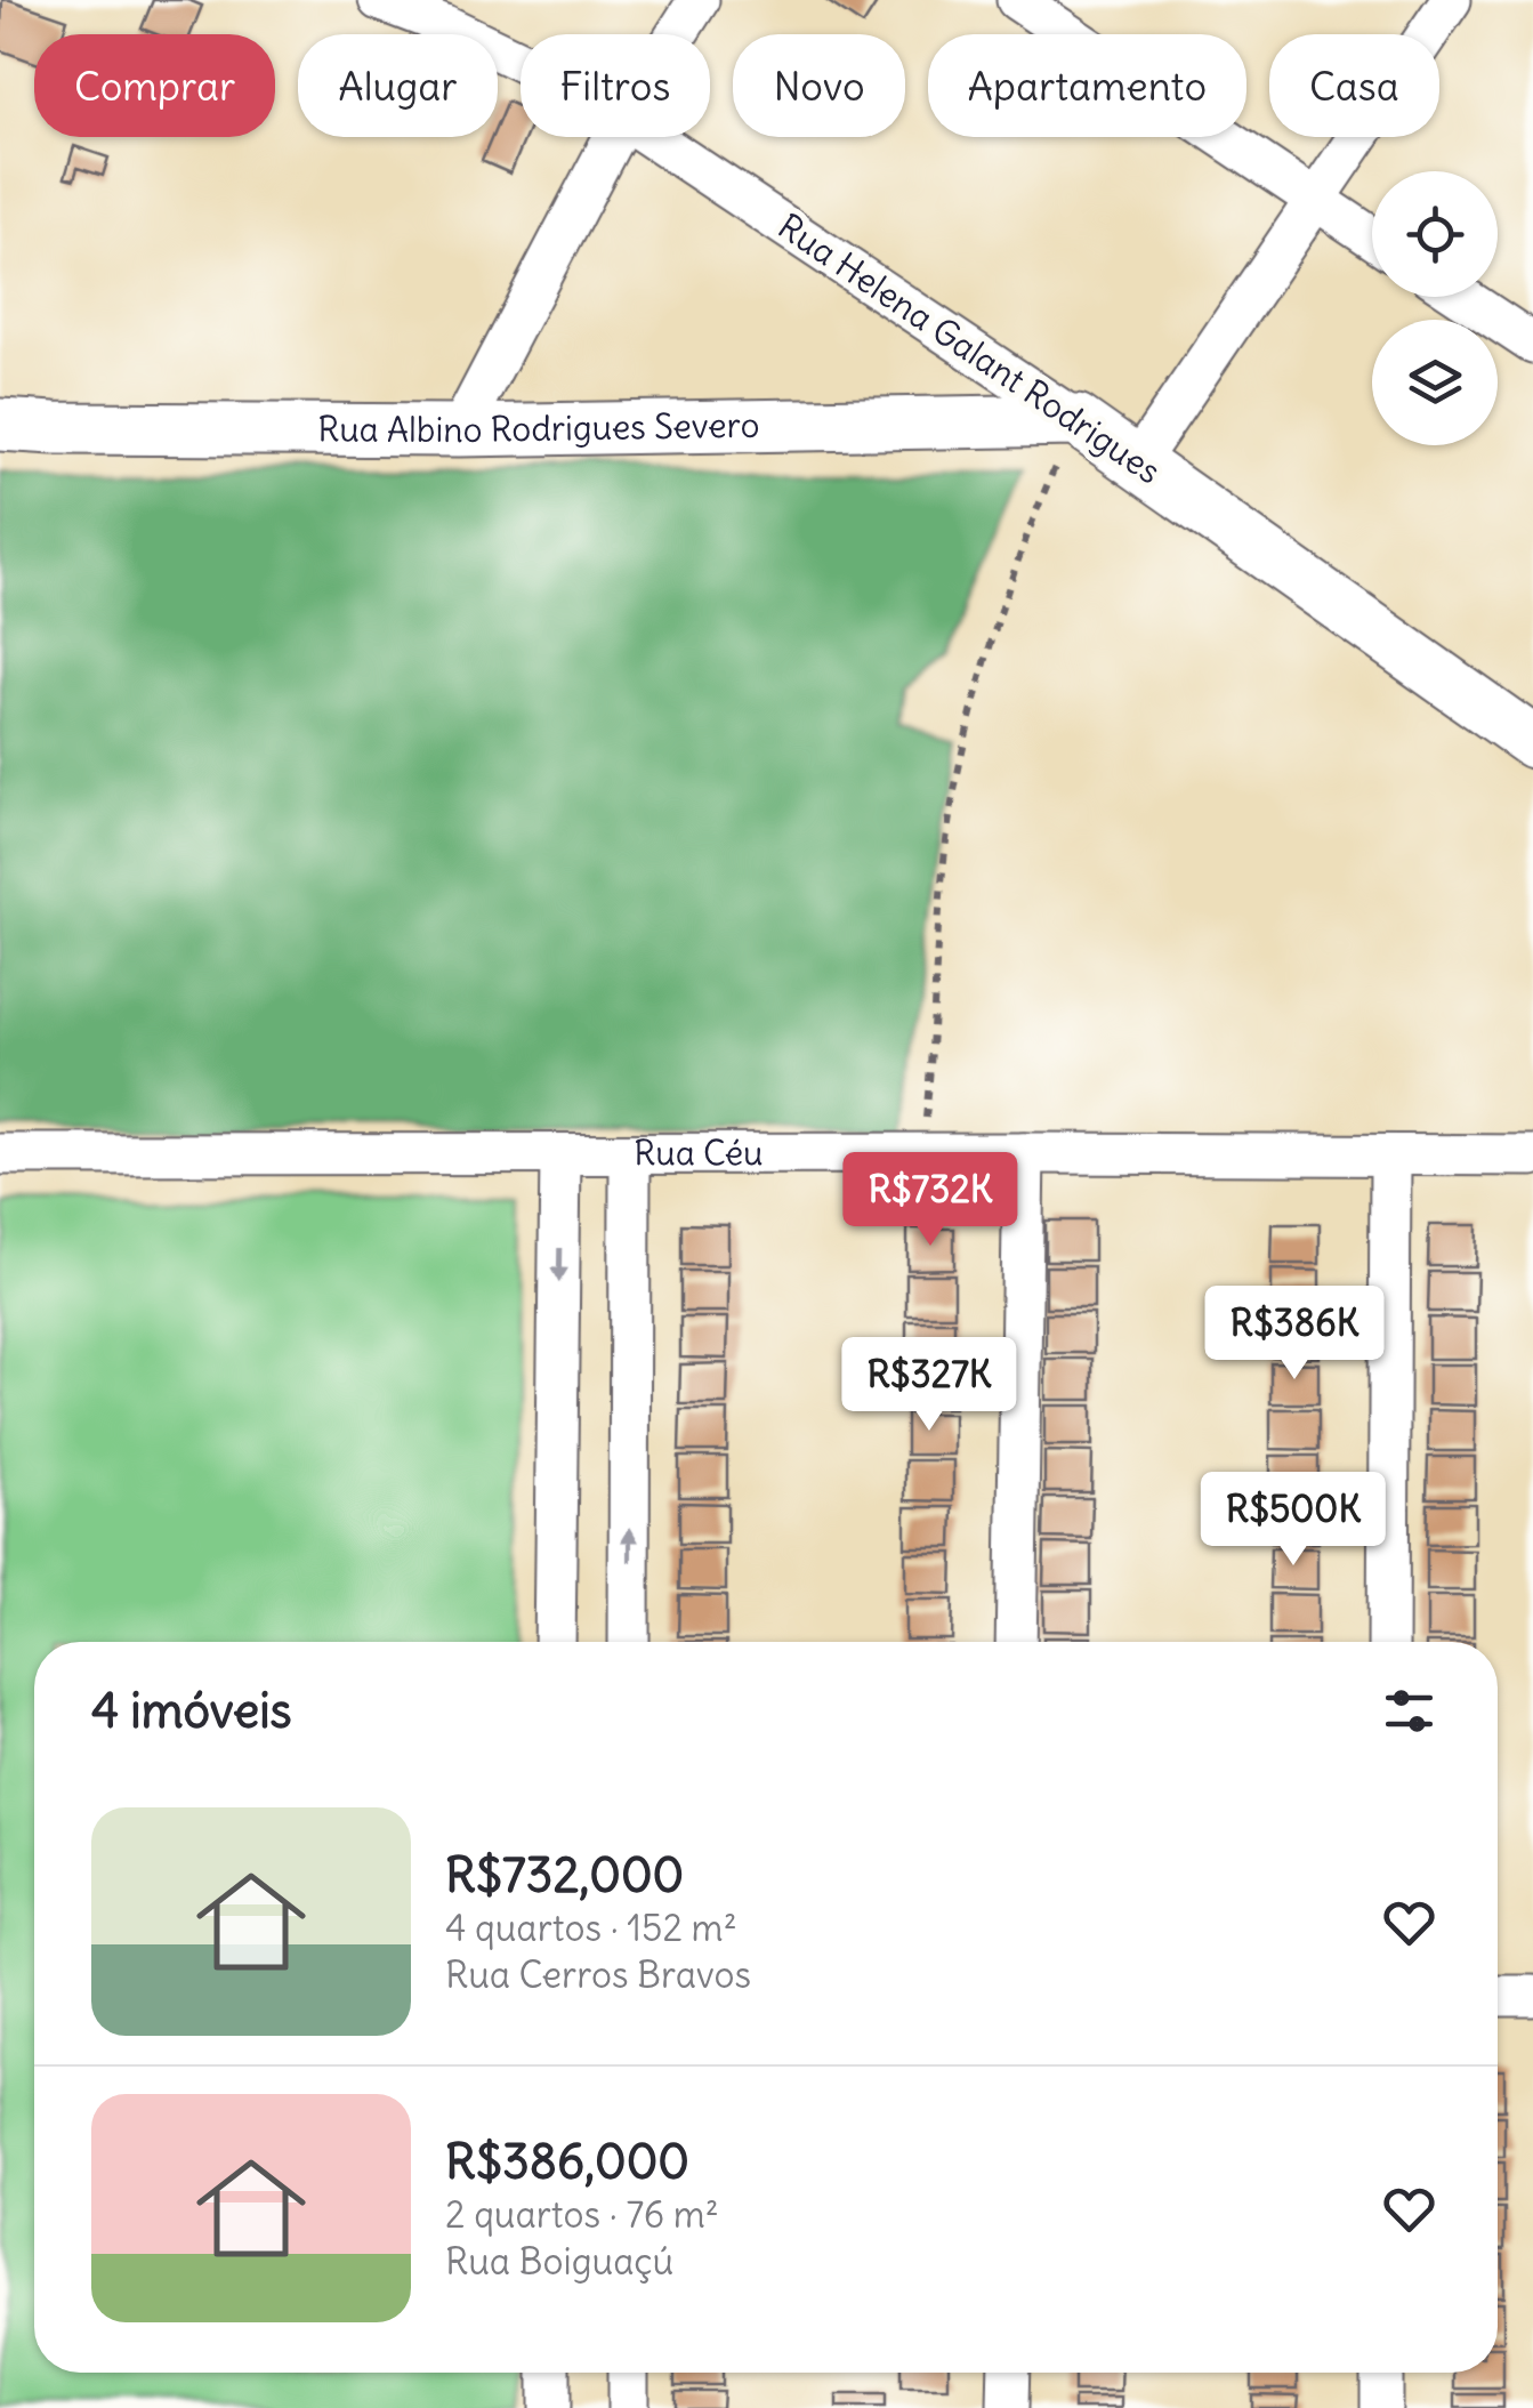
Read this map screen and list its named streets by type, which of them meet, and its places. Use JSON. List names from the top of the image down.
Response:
{
  "streets": {
    "street": ["Rua Helena Galant Rodrigues", "Rua Albino Rodrigues Severo", "Rua Céu"]
  },
  "crossings": [
    ["Rua Helena Galant Rodrigues", "Rua Albino Rodrigues Severo"]
  ],
  "page": {
    "chip": [
      "Comprar",
      "Alugar",
      "Filtros",
      "Novo",
      "Apartamento",
      "Casa"
    ],
    "price": [
      "R$732K",
      "R$386K",
      "R$327K",
      "R$500K"
    ],
    "heading": "4 imóveis",
    "list": [
      {
        "name": "R$732,000",
        "note": "4 quartos · 152 m² · Rua Cerros Bravos"
      },
      {
        "name": "R$386,000",
        "note": "2 quartos · 76 m² · Rua Boiguaçú"
      }
    ]
  }
}
